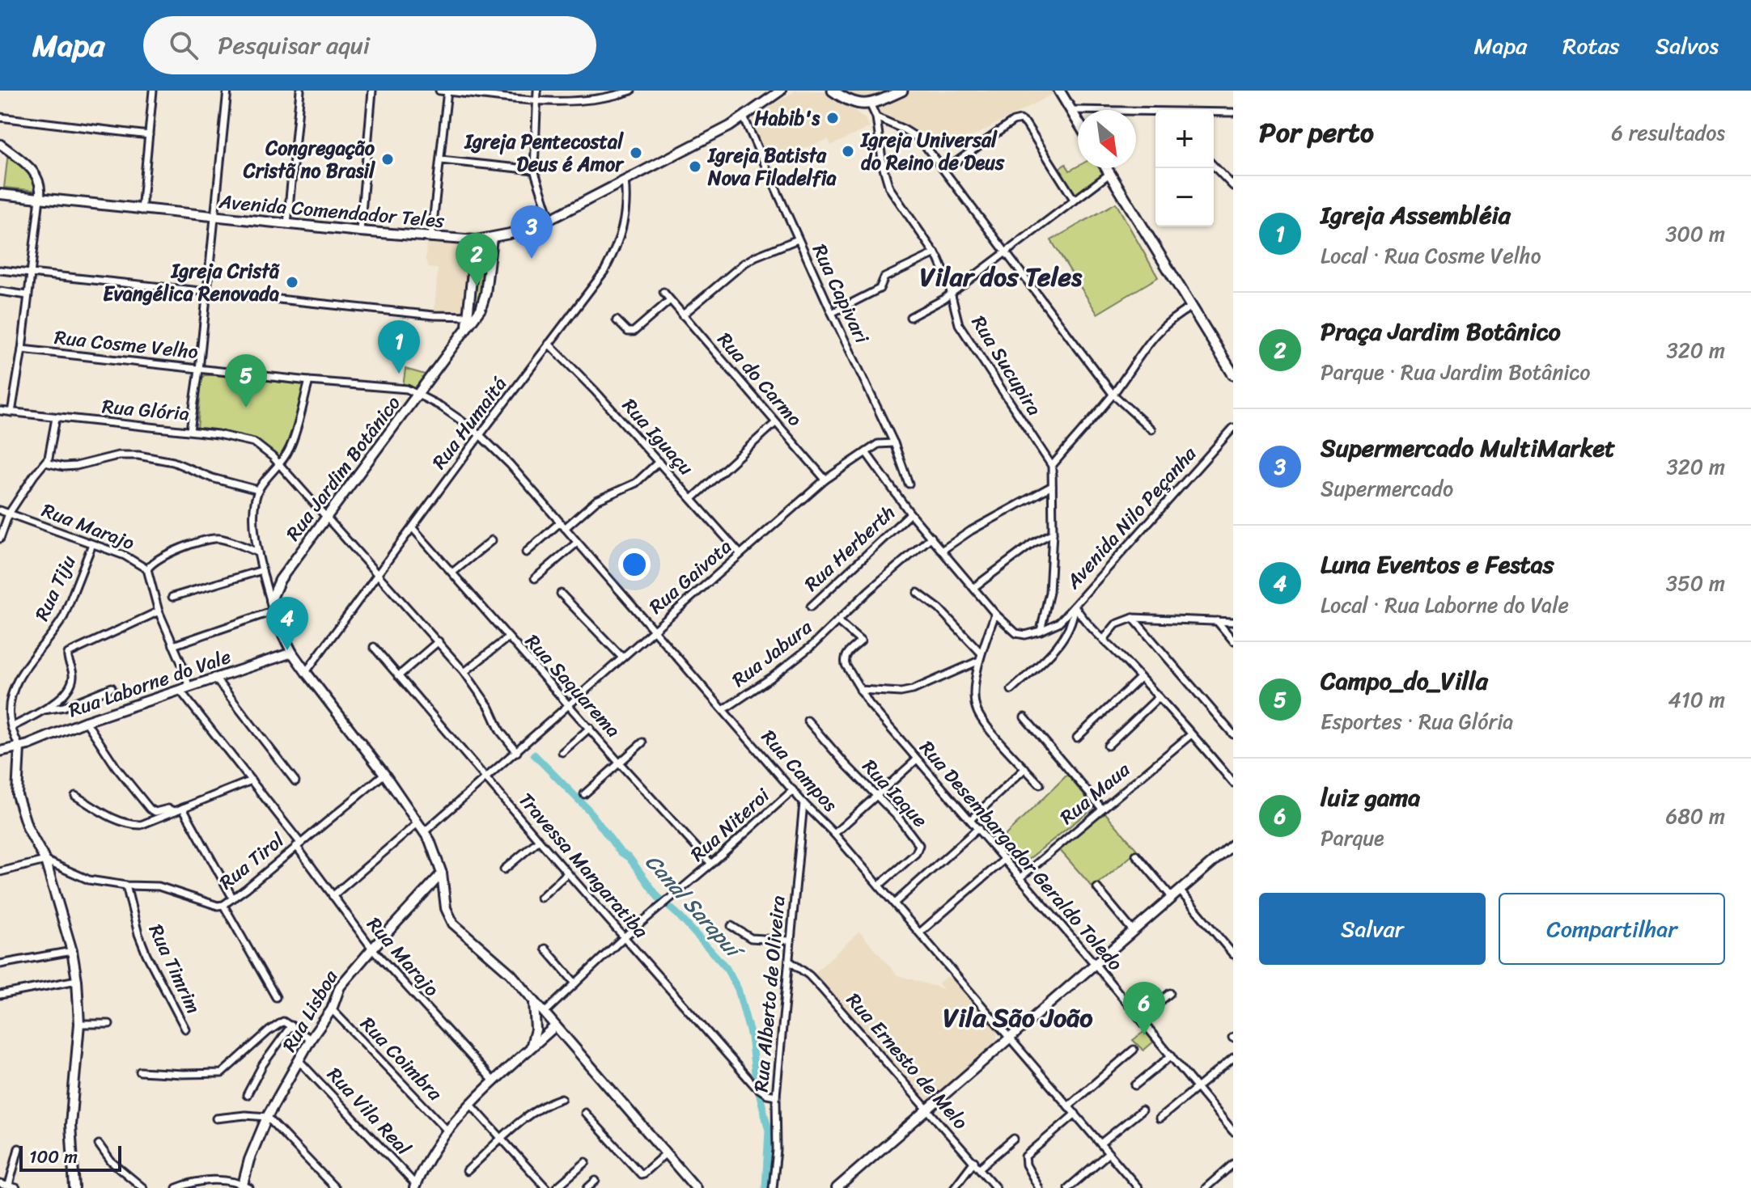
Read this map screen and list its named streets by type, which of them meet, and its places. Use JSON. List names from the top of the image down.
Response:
{
  "streets": {
    "main road": [
      "Avenida Comendador Teles",
      "Rua Jardim Botânico",
      "Rua Laborne do Vale",
      "Rua Lisboa"
    ],
    "street": [
      "Rua Capivari",
      "Rua Cosme Velho",
      "Rua Sucupira",
      "Rua do Carmo",
      "Rua Glória",
      "Rua Humaitá",
      "Rua Iguaçu",
      "Avenida Nilo Peçanha",
      "Rua Marajo",
      "Rua Herberth",
      "Rua Gaivota",
      "Rua Tiju",
      "Rua Jabura",
      "Rua Saquarema",
      "Rua Campos",
      "Rua Iaque",
      "Rua Maua",
      "Rua Niteroi",
      "Rua Desembargador Geraldo Toledo",
      "Rua Tirol",
      "Travessa Mangaratiba",
      "Rua Timrim",
      "Rua Alberto de Oliveira",
      "Rua Coimbra",
      "Rua Ernesto de Melo",
      "Rua Vila Real"
    ]
  },
  "crossings": [
    ["Avenida Comendador Teles", "Rua Capivari"],
    ["Avenida Comendador Teles", "Rua Humaitá"],
    ["Avenida Comendador Teles", "Rua Jardim Botânico"],
    ["Rua Capivari", "Rua Gaivota"],
    ["Rua Cosme Velho", "Rua Jardim Botânico"],
    ["Rua Cosme Velho", "Rua Campos"],
    ["Rua do Carmo", "Rua Gaivota"],
    ["Rua Humaitá", "Rua Iguaçu"],
    ["Rua Humaitá", "Rua Saquarema"],
    ["Rua Humaitá", "Rua Campos"],
    ["Rua Iguaçu", "Rua Gaivota"],
    ["Rua Jardim Botânico", "Rua Campos"],
    ["Rua Marajo", "Rua Tiju"],
    ["Rua Marajo", "Rua Laborne do Vale"],
    ["Rua Marajo", "Rua Tirol"],
    ["Rua Marajo", "Rua Lisboa"],
    ["Rua Gaivota", "Rua Saquarema"],
    ["Rua Gaivota", "Rua Campos"],
    ["Rua Gaivota", "Travessa Mangaratiba"],
    ["Rua Tiju", "Rua Laborne do Vale"],
    ["Rua Jabura", "Rua Campos"],
    ["Rua Jabura", "Rua Desembargador Geraldo Toledo"],
    ["Rua Saquarema", "Rua Niteroi"],
    ["Rua Campos", "Rua Iaque"],
    ["Rua Campos", "Rua Niteroi"],
    ["Rua Campos", "Rua Alberto de Oliveira"],
    ["Rua Maua", "Rua Desembargador Geraldo Toledo"],
    ["Rua Niteroi", "Travessa Mangaratiba"],
    ["Rua Tirol", "Rua Timrim"],
    ["Travessa Mangaratiba", "Rua Alberto de Oliveira"],
    ["Rua Alberto de Oliveira", "Rua Ernesto de Melo"],
    ["Rua Lisboa", "Rua Coimbra"],
    ["Rua Lisboa", "Rua Vila Real"]
  ],
  "districts": ["Vilar dos Teles", "Vila São João"],
  "water": ["Canal Sarapuí"],
  "places": [
    "Habib's",
    "Igreja Universal do Reino de Deus",
    "Igreja Pentecostal Deus é Amor",
    "Congregação Cristã no Brasil",
    "Igreja Batista Nova Filadelfia",
    "Igreja Cristã Evangélica Renovada"
  ],
  "scale_bar": "100 m",
  "north": "bottom right",
  "page": {
    "header": "Mapa",
    "search": "Pesquisar aqui",
    "nav": ["Mapa", "Rotas", "Salvos"],
    "heading": ["Por perto", "6 resultados"],
    "map_buttons": ["+", "−"],
    "list": [
      {
        "mark": "1",
        "name": "Igreja Assembléia",
        "note": "Local · Rua Cosme Velho",
        "value": "300 m"
      },
      {
        "mark": "2",
        "name": "Praça Jardim Botânico",
        "note": "Parque · Rua Jardim Botânico",
        "value": "320 m"
      },
      {
        "mark": "3",
        "name": "Supermercado MultiMarket",
        "note": "Supermercado",
        "value": "320 m"
      },
      {
        "mark": "4",
        "name": "Luna Eventos e Festas",
        "note": "Local · Rua Laborne do Vale",
        "value": "350 m"
      },
      {
        "mark": "5",
        "name": "Campo_do_Villa",
        "note": "Esportes · Rua Glória",
        "value": "410 m"
      },
      {
        "mark": "6",
        "name": "luiz gama",
        "note": "Parque",
        "value": "680 m"
      }
    ],
    "pins": [
      "3",
      "2",
      "1",
      "5",
      "4",
      "6"
    ],
    "buttons": ["Salvar", "Compartilhar"],
    "scale": "100 m"
  }
}
